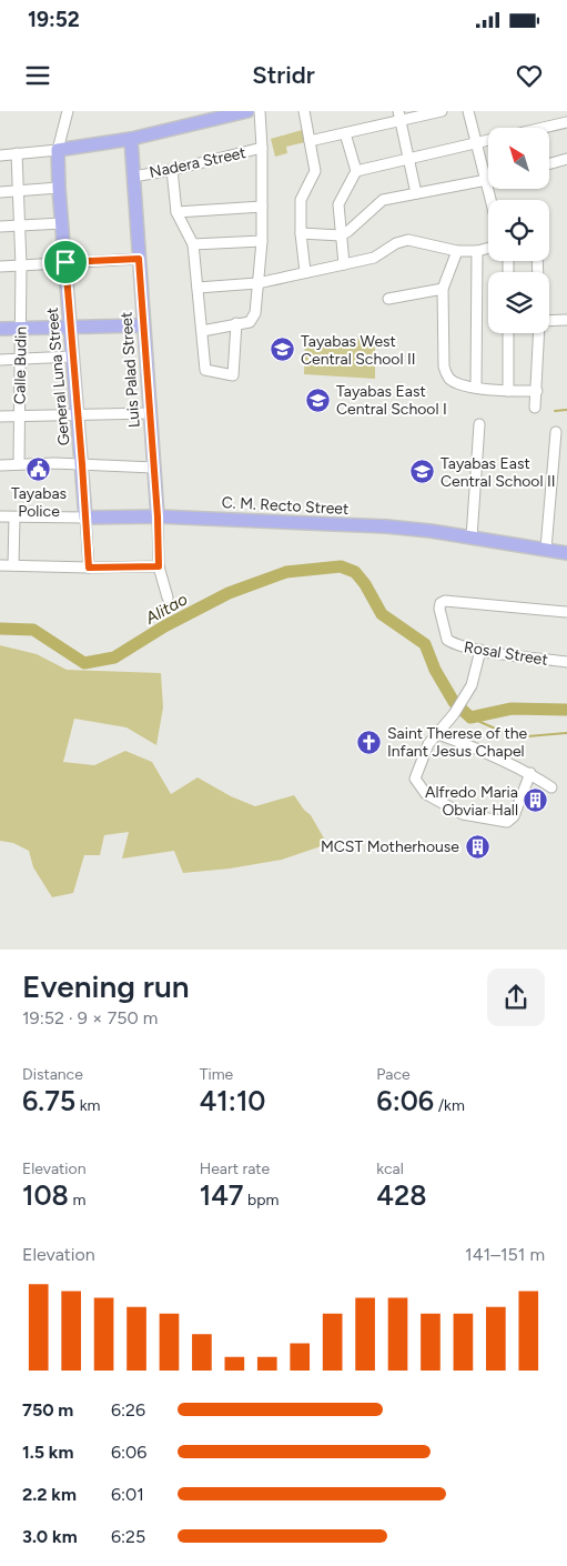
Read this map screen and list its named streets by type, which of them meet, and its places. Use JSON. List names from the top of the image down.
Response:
{
  "streets": {
    "main road": ["Luis Palad Street", "General Luna Street", "C. M. Recto Street"],
    "street": ["Nadera Street", "Calle Budin", "Rosal Street"]
  },
  "crossings": [
    ["Nadera Street", "Luis Palad Street"],
    ["Luis Palad Street", "C. M. Recto Street"],
    ["General Luna Street", "C. M. Recto Street"]
  ],
  "water": ["Alitao"],
  "places": {
    "school or university": ["Tayabas West Central School II", "Tayabas East Central School I", "Tayabas East Central School II"],
    "public building": ["Tayabas Police"],
    "church": ["Saint Therese of the Infant Jesus Chapel"],
    "building": ["Alfredo Maria Obviar Hall", "MCST Motherhouse"]
  },
  "north": "top left",
  "page": {
    "status": "19:52",
    "header": "Stridr",
    "heading": ["Evening run", "19:52 · 9 × 750 m"],
    "stats": [
      ["Distance", "6.75 km"],
      ["Time", "41:10"],
      ["Pace", "6:06 /km"],
      ["Elevation", "108 m"],
      ["Heart rate", "147 bpm"],
      ["kcal", "428"]
    ],
    "chart": ["Elevation", "141–151 m"],
    "list": [
      {
        "name": "750 m",
        "note": "6:26"
      },
      {
        "name": "1.5 km",
        "note": "6:06"
      },
      {
        "name": "2.2 km",
        "note": "6:01"
      },
      {
        "name": "3.0 km",
        "note": "6:25"
      }
    ]
  }
}
